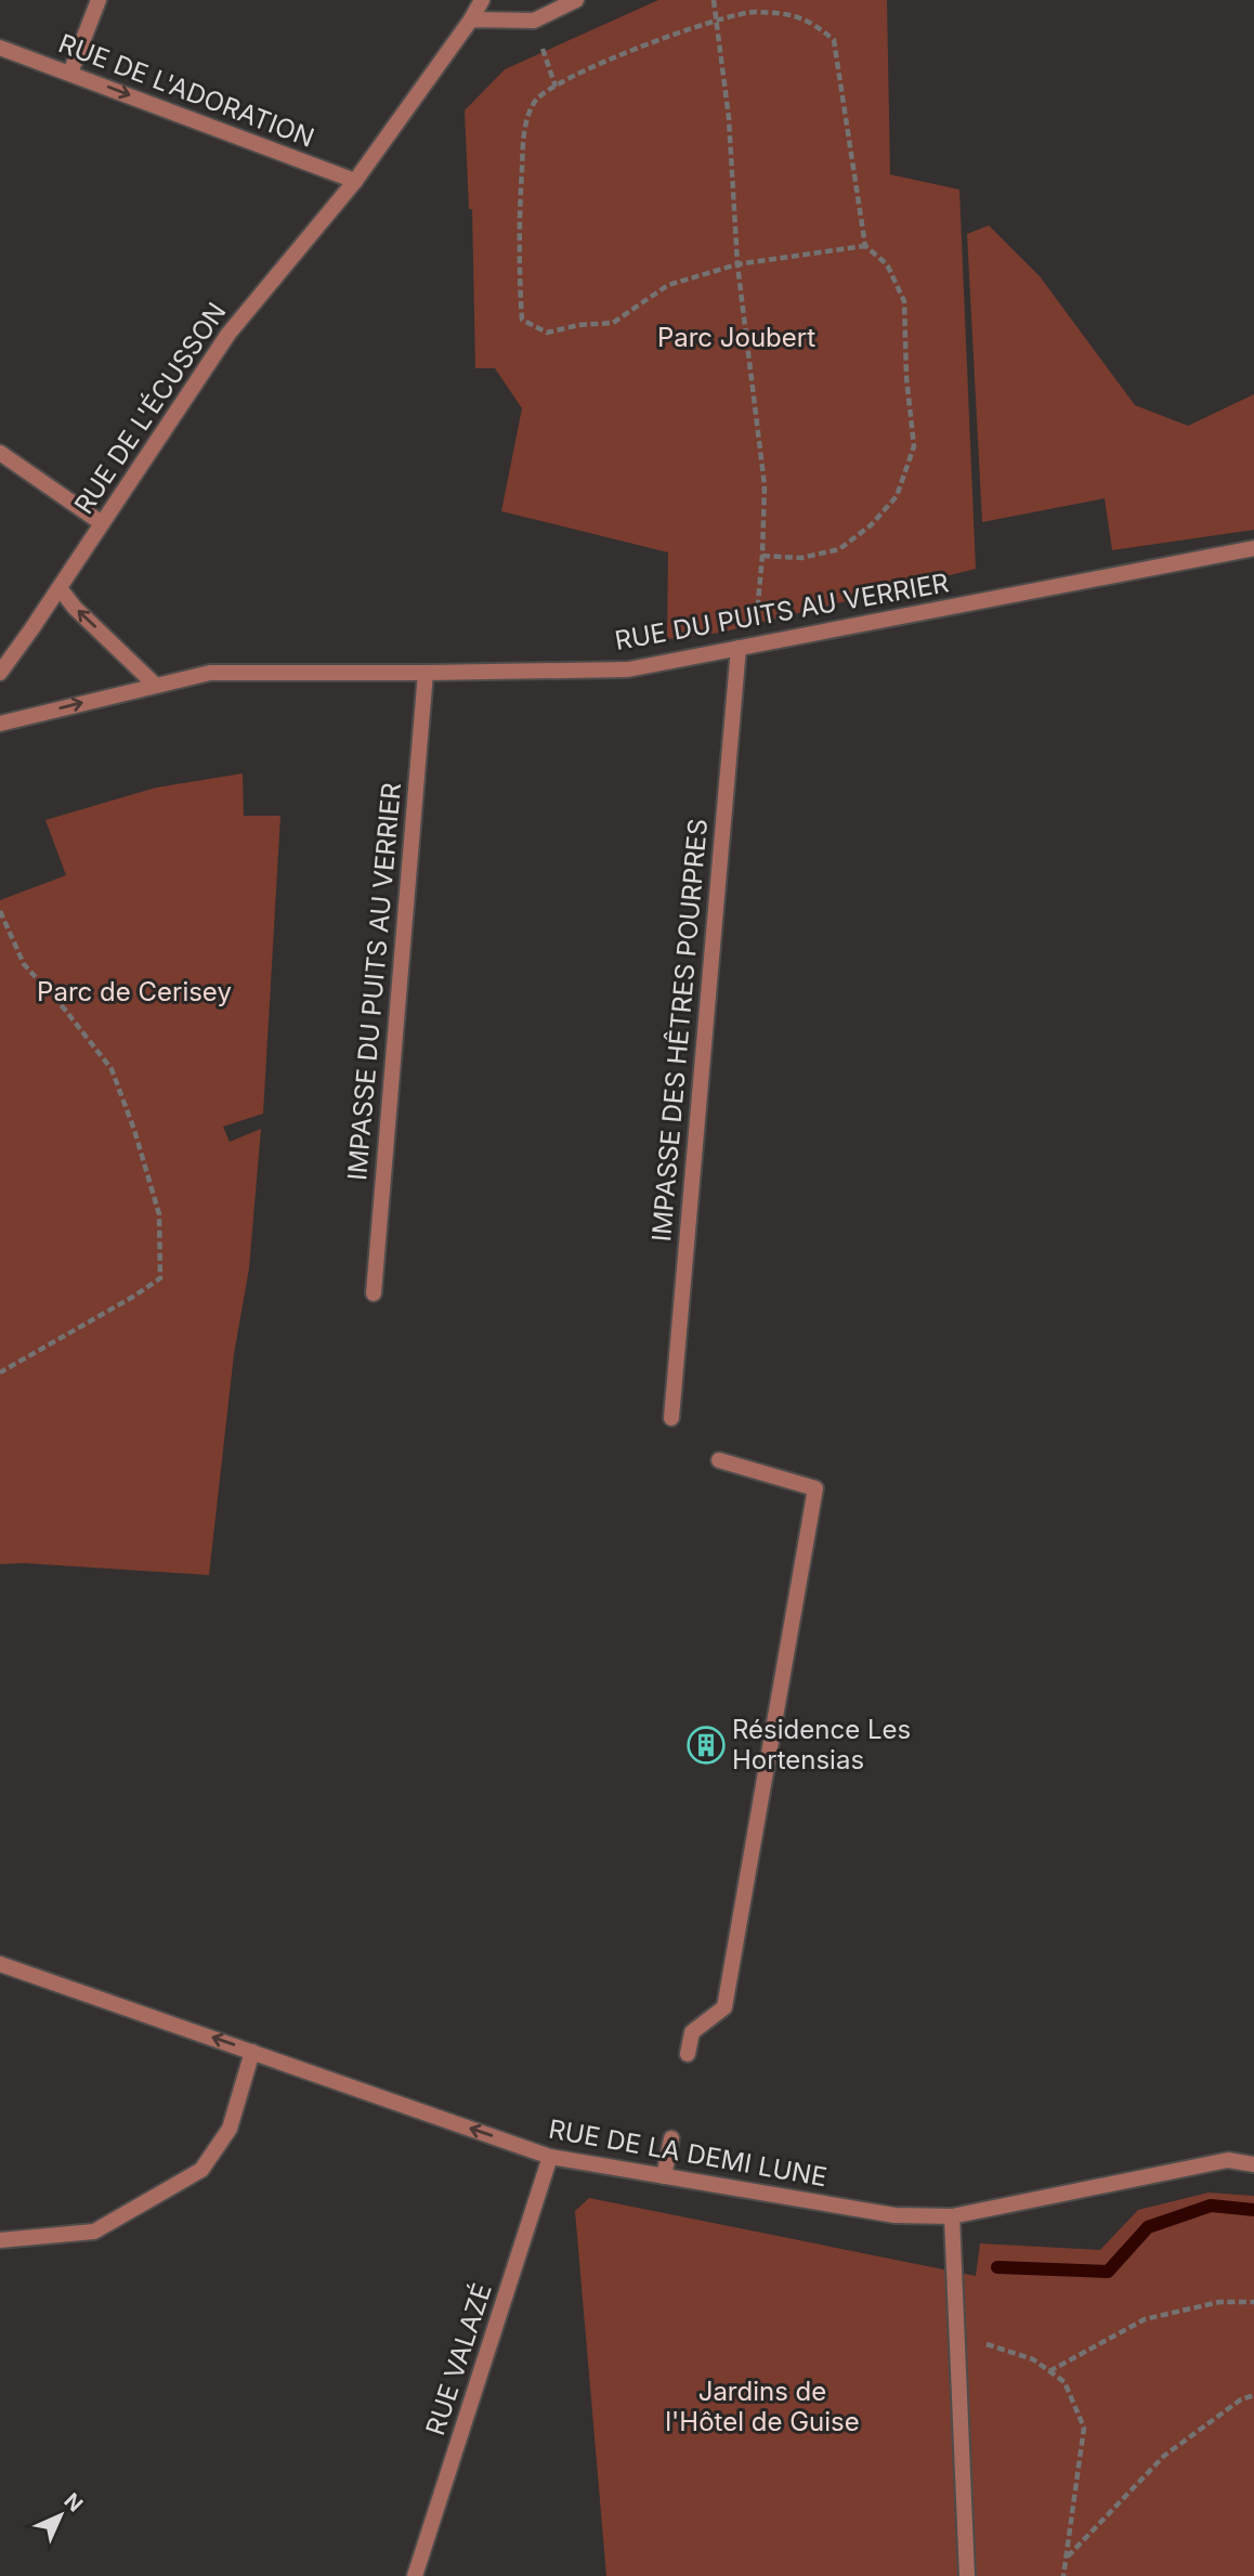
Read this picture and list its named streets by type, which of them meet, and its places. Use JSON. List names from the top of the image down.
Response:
{
  "streets": {
    "street": [
      "RUE DE L'ADORATION",
      "RUE DE L'ÉCUSSON",
      "RUE DU PUITS AU VERRIER",
      "IMPASSE DU PUITS AU VERRIER",
      "IMPASSE DES HÊTRES POURPRES",
      "RUE DE LA DEMI LUNE",
      "RUE VALAZÉ"
    ]
  },
  "crossings": [
    ["RUE DE L'ADORATION", "RUE DE L'ÉCUSSON"],
    ["RUE DU PUITS AU VERRIER", "IMPASSE DU PUITS AU VERRIER"],
    ["RUE DU PUITS AU VERRIER", "IMPASSE DES HÊTRES POURPRES"],
    ["RUE DE LA DEMI LUNE", "RUE VALAZÉ"]
  ],
  "one_way": ["RUE DE L'ADORATION", "RUE DE LA DEMI LUNE"],
  "parks": ["Parc Joubert", "Parc de Cerisey", "Jardins de l'Hôtel de Guise"],
  "places": {
    "building": ["Résidence Les Hortensias"]
  },
  "north": "top right"
}
